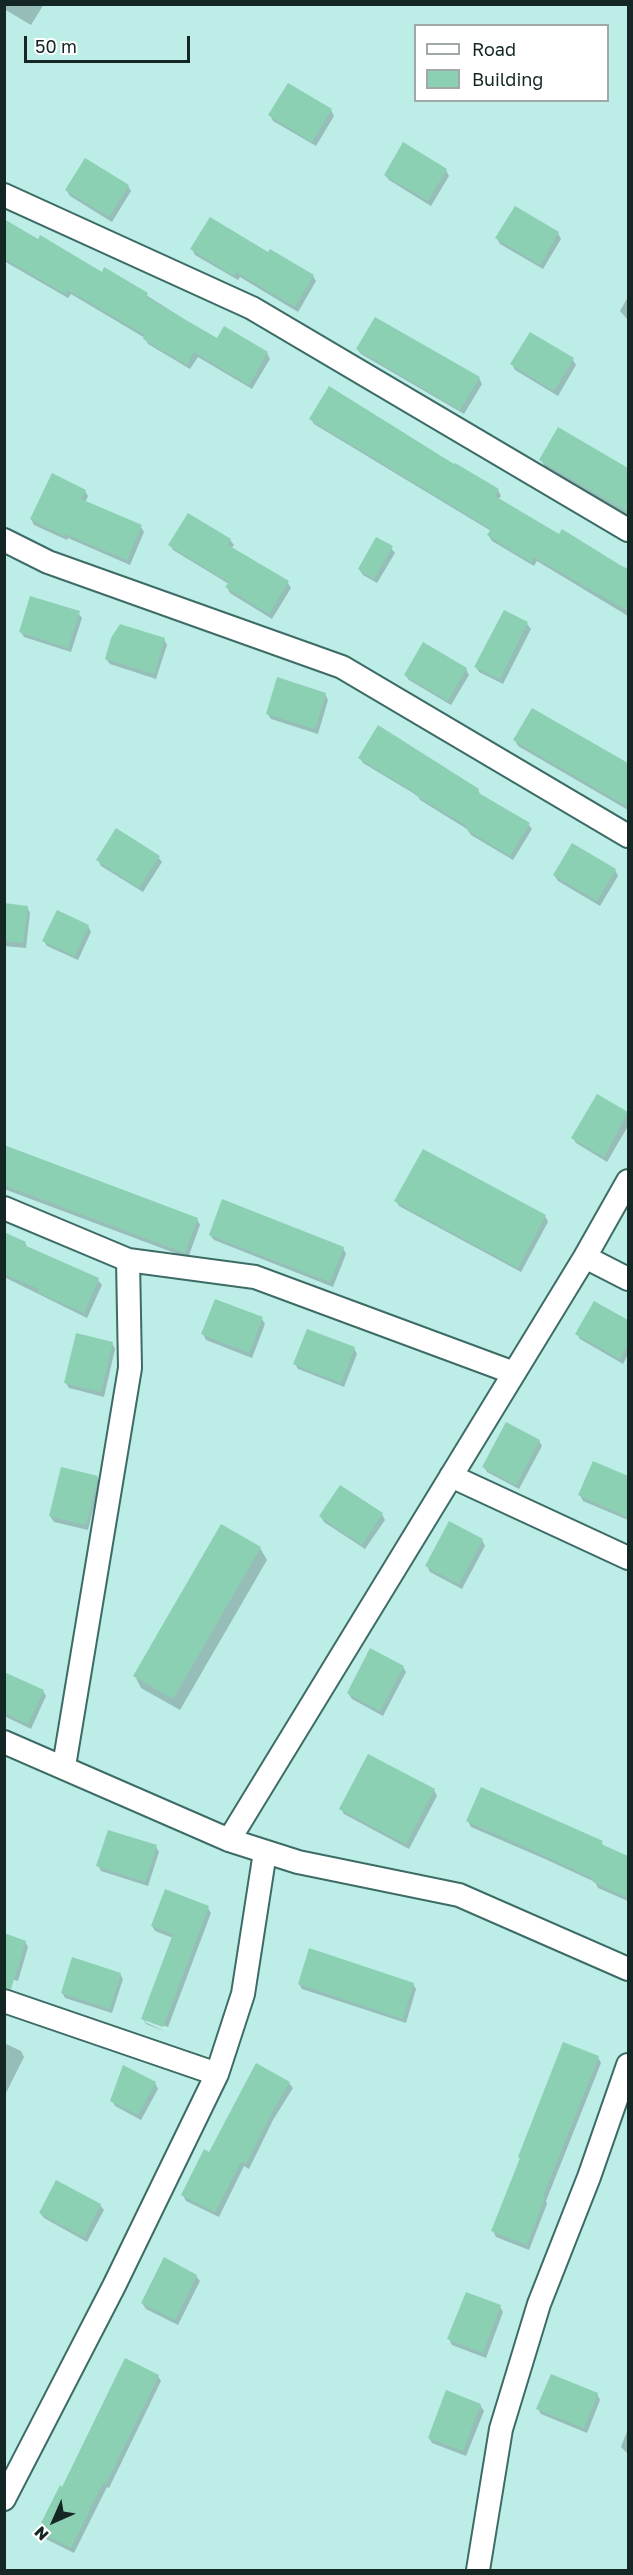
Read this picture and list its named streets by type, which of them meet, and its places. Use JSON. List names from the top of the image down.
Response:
{
  "legend": ["Road", "Building"],
  "scale_bar": "50 m",
  "north": "bottom left"
}
